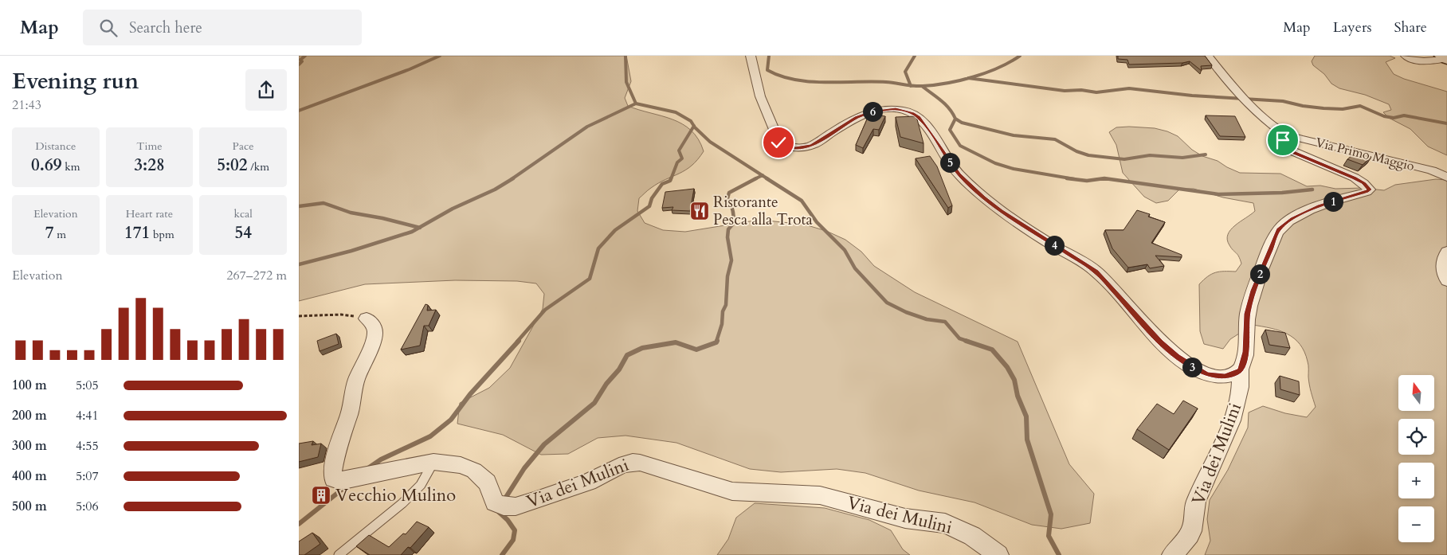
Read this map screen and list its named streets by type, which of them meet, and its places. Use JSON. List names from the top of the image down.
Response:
{
  "streets": {
    "street": ["Via Primo Maggio", "Via dei Mulini"]
  },
  "crossings": [
    ["Via Primo Maggio", "Via dei Mulini"]
  ],
  "places": {
    "restaurant": ["Ristorante Pesca alla Trota"],
    "building": ["Vecchio Mulino"]
  },
  "north": "top",
  "page": {
    "header": "Map",
    "search": "Search here",
    "nav": ["Map", "Layers", "Share"],
    "heading": ["Evening run", "21:43"],
    "pins": [
      "6",
      "5",
      "1",
      "4",
      "2",
      "3"
    ],
    "stats": [
      ["Distance", "0.69 km"],
      ["Time", "3:28"],
      ["Pace", "5:02 /km"],
      ["Elevation", "7 m"],
      ["Heart rate", "171 bpm"],
      ["kcal", "54"]
    ],
    "chart": ["Elevation", "267–272 m"],
    "list": [
      {
        "name": "100 m",
        "note": "5:05"
      },
      {
        "name": "200 m",
        "note": "4:41"
      },
      {
        "name": "300 m",
        "note": "4:55"
      },
      {
        "name": "400 m",
        "note": "5:07"
      },
      {
        "name": "500 m",
        "note": "5:06"
      }
    ],
    "map_buttons": ["+", "−"]
  }
}
